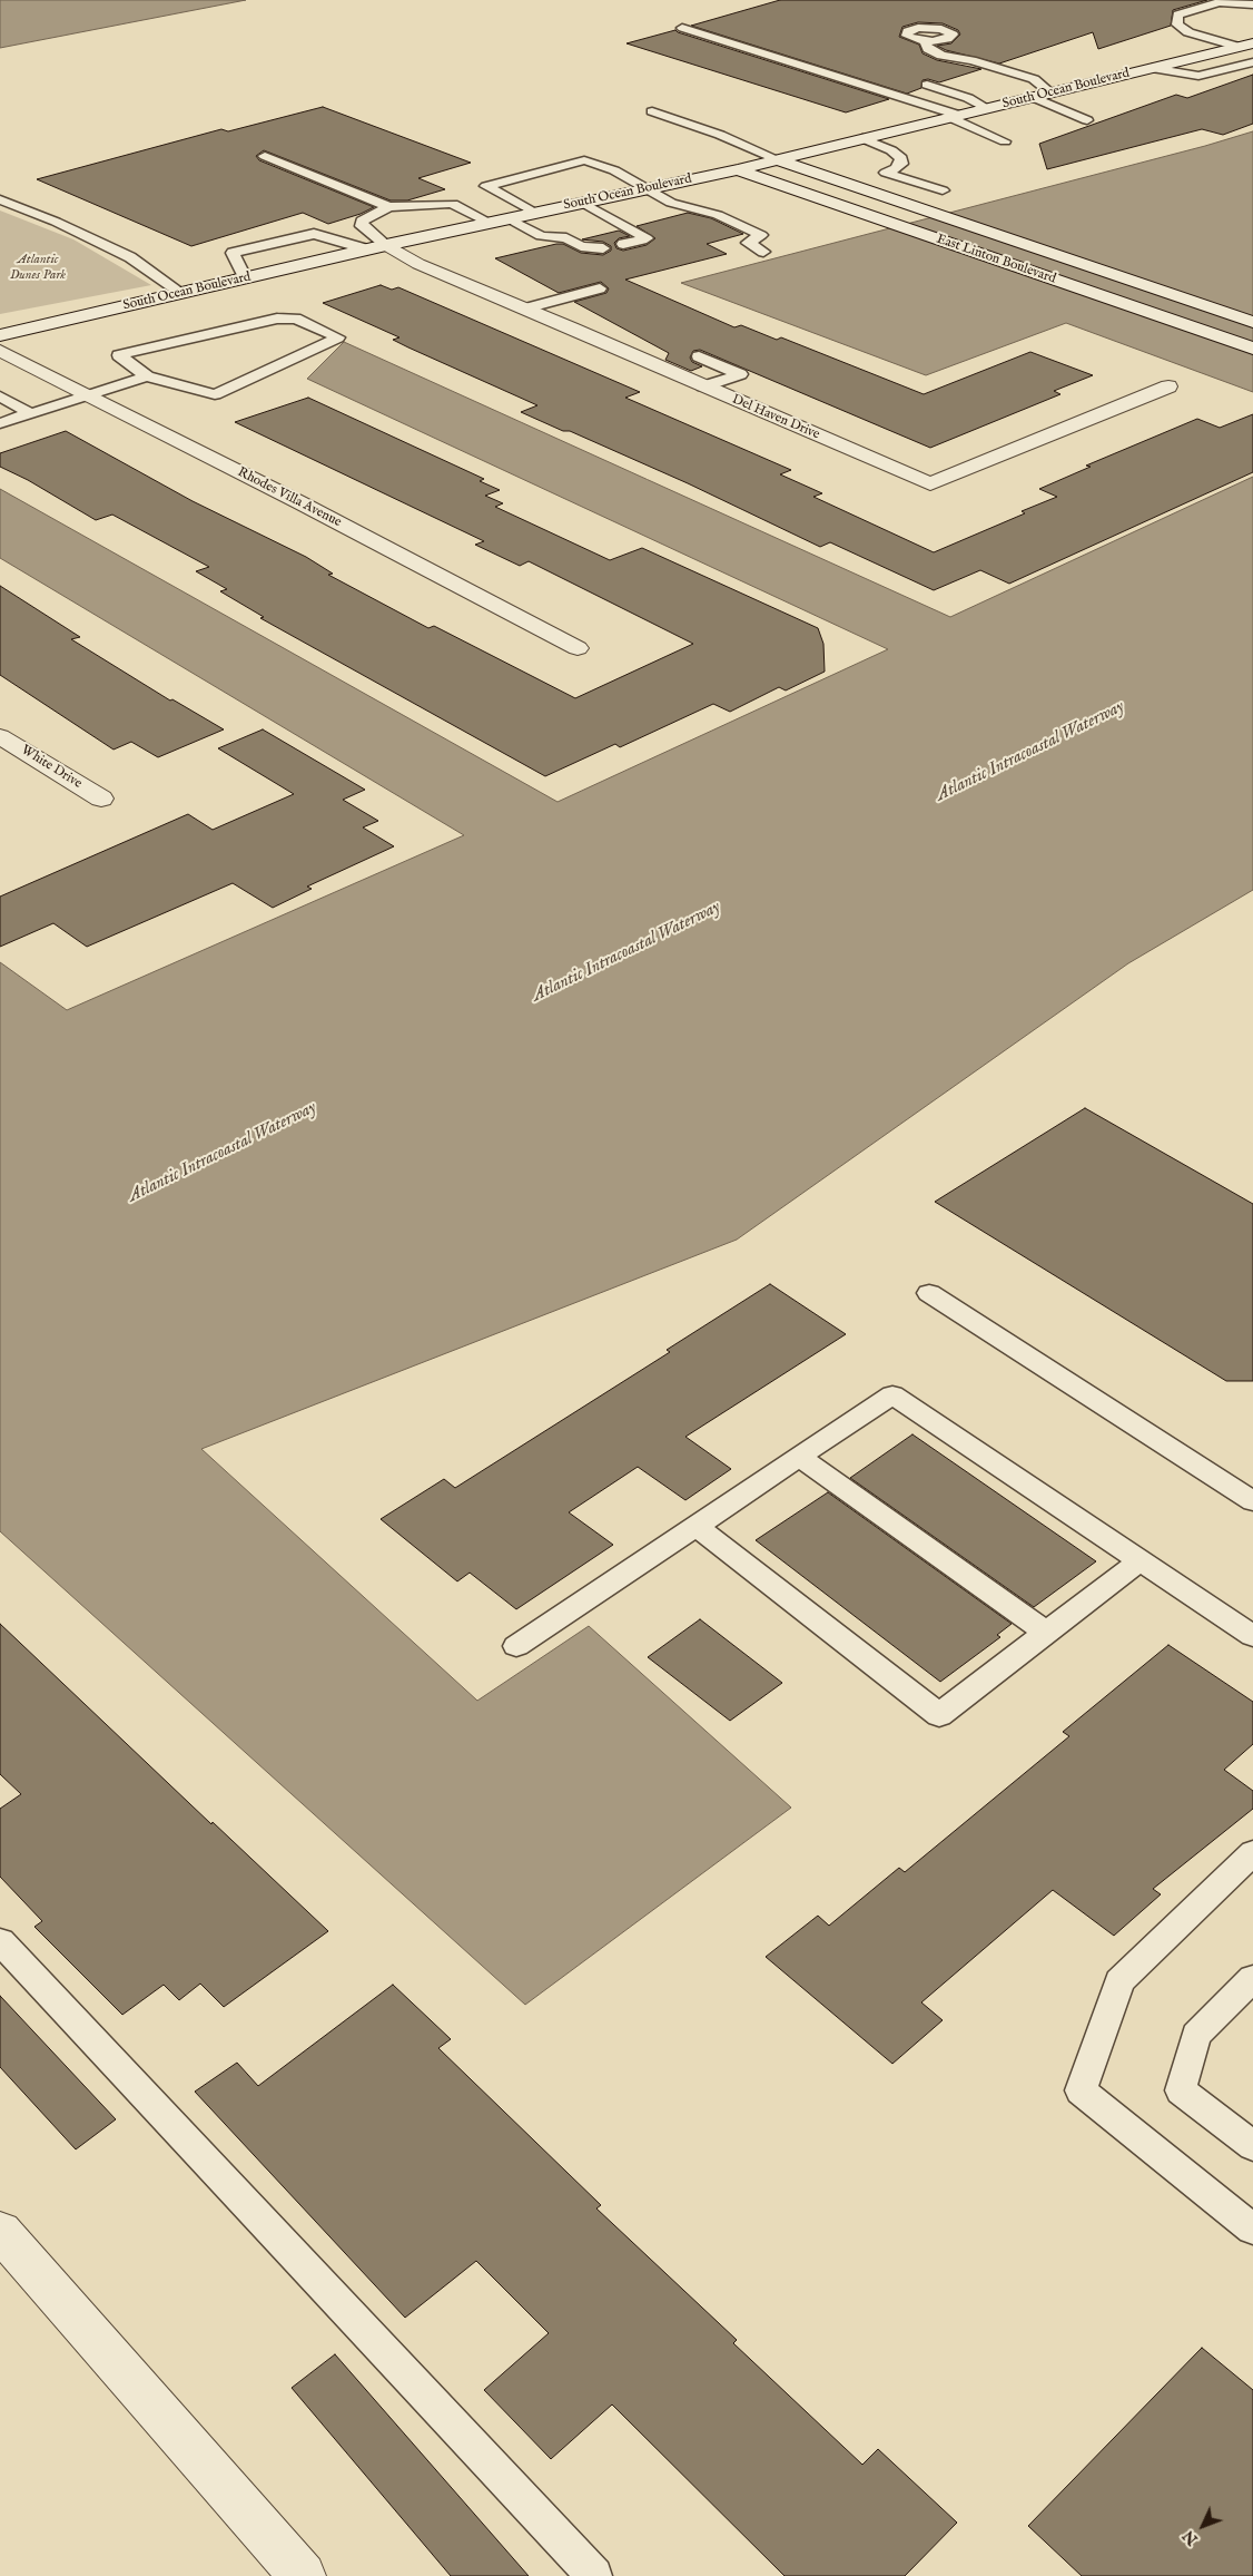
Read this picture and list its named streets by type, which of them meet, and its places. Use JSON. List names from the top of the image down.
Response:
{
  "streets": {
    "main road": [
      "South Ocean Boulevard",
      "East Linton Boulevard",
      "Del Haven Drive",
      "Rhodes Villa Avenue",
      "White Drive"
    ]
  },
  "crossings": [
    ["South Ocean Boulevard", "East Linton Boulevard"],
    ["South Ocean Boulevard", "Del Haven Drive"]
  ],
  "water": ["Atlantic Intracoastal Waterway"],
  "parks": ["Atlantic Dunes Park"],
  "north": "bottom left"
}
